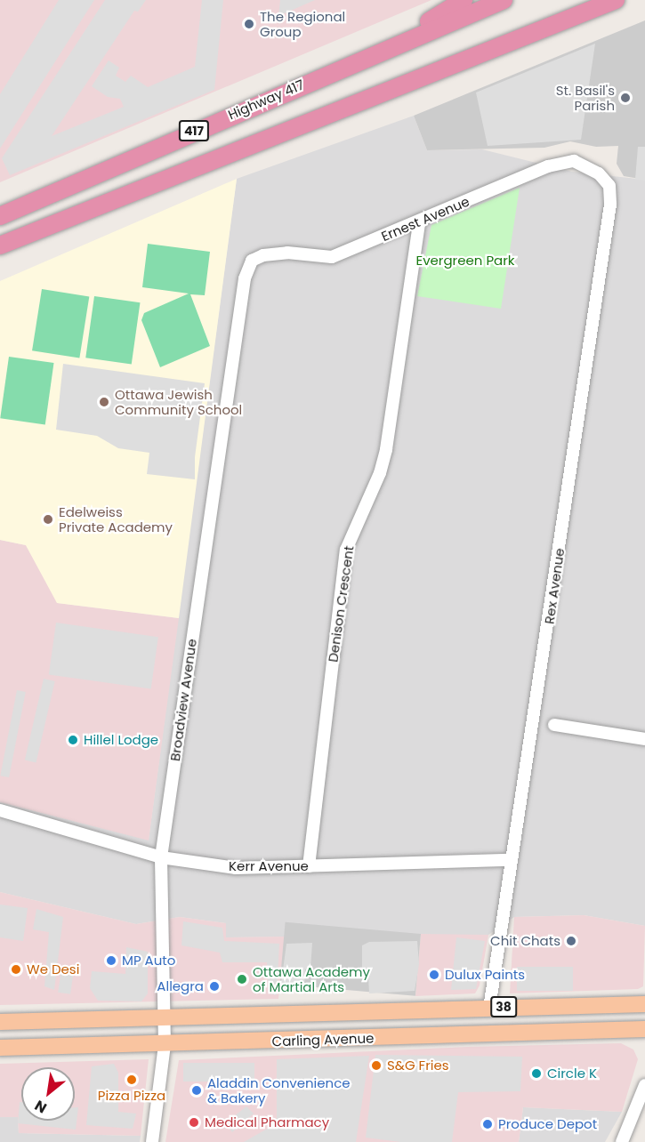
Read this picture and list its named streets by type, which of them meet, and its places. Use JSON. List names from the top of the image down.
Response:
{
  "streets": {
    "highway": ["Highway 417", "417"],
    "main road": ["38", "Carling Avenue"],
    "street": [
      "Ernest Avenue",
      "Rex Avenue",
      "Denison Crescent",
      "Broadview Avenue",
      "Kerr Avenue"
    ]
  },
  "crossings": [
    ["Ernest Avenue", "Rex Avenue"],
    ["Ernest Avenue", "Denison Crescent"],
    ["Ernest Avenue", "Broadview Avenue"],
    ["Rex Avenue", "Kerr Avenue"],
    ["Rex Avenue", "Carling Avenue"],
    ["Denison Crescent", "Kerr Avenue"],
    ["Broadview Avenue", "Kerr Avenue"],
    ["Broadview Avenue", "Carling Avenue"]
  ],
  "parks": ["Evergreen Park"],
  "places": [
    "The Regional Group",
    "St. Basil's Parish",
    "Ottawa Jewish Community School",
    "Edelweiss Private Academy",
    "Hillel Lodge",
    "Chit Chats",
    "MP Auto",
    "We Desi",
    "Dulux Paints",
    "Ottawa Academy of Martial Arts",
    "Allegra",
    "S&G Fries",
    "Circle K",
    "Pizza Pizza",
    "Aladdin Convenience & Bakery",
    "Medical Pharmacy",
    "Produce Depot"
  ],
  "north": "bottom left"
}
